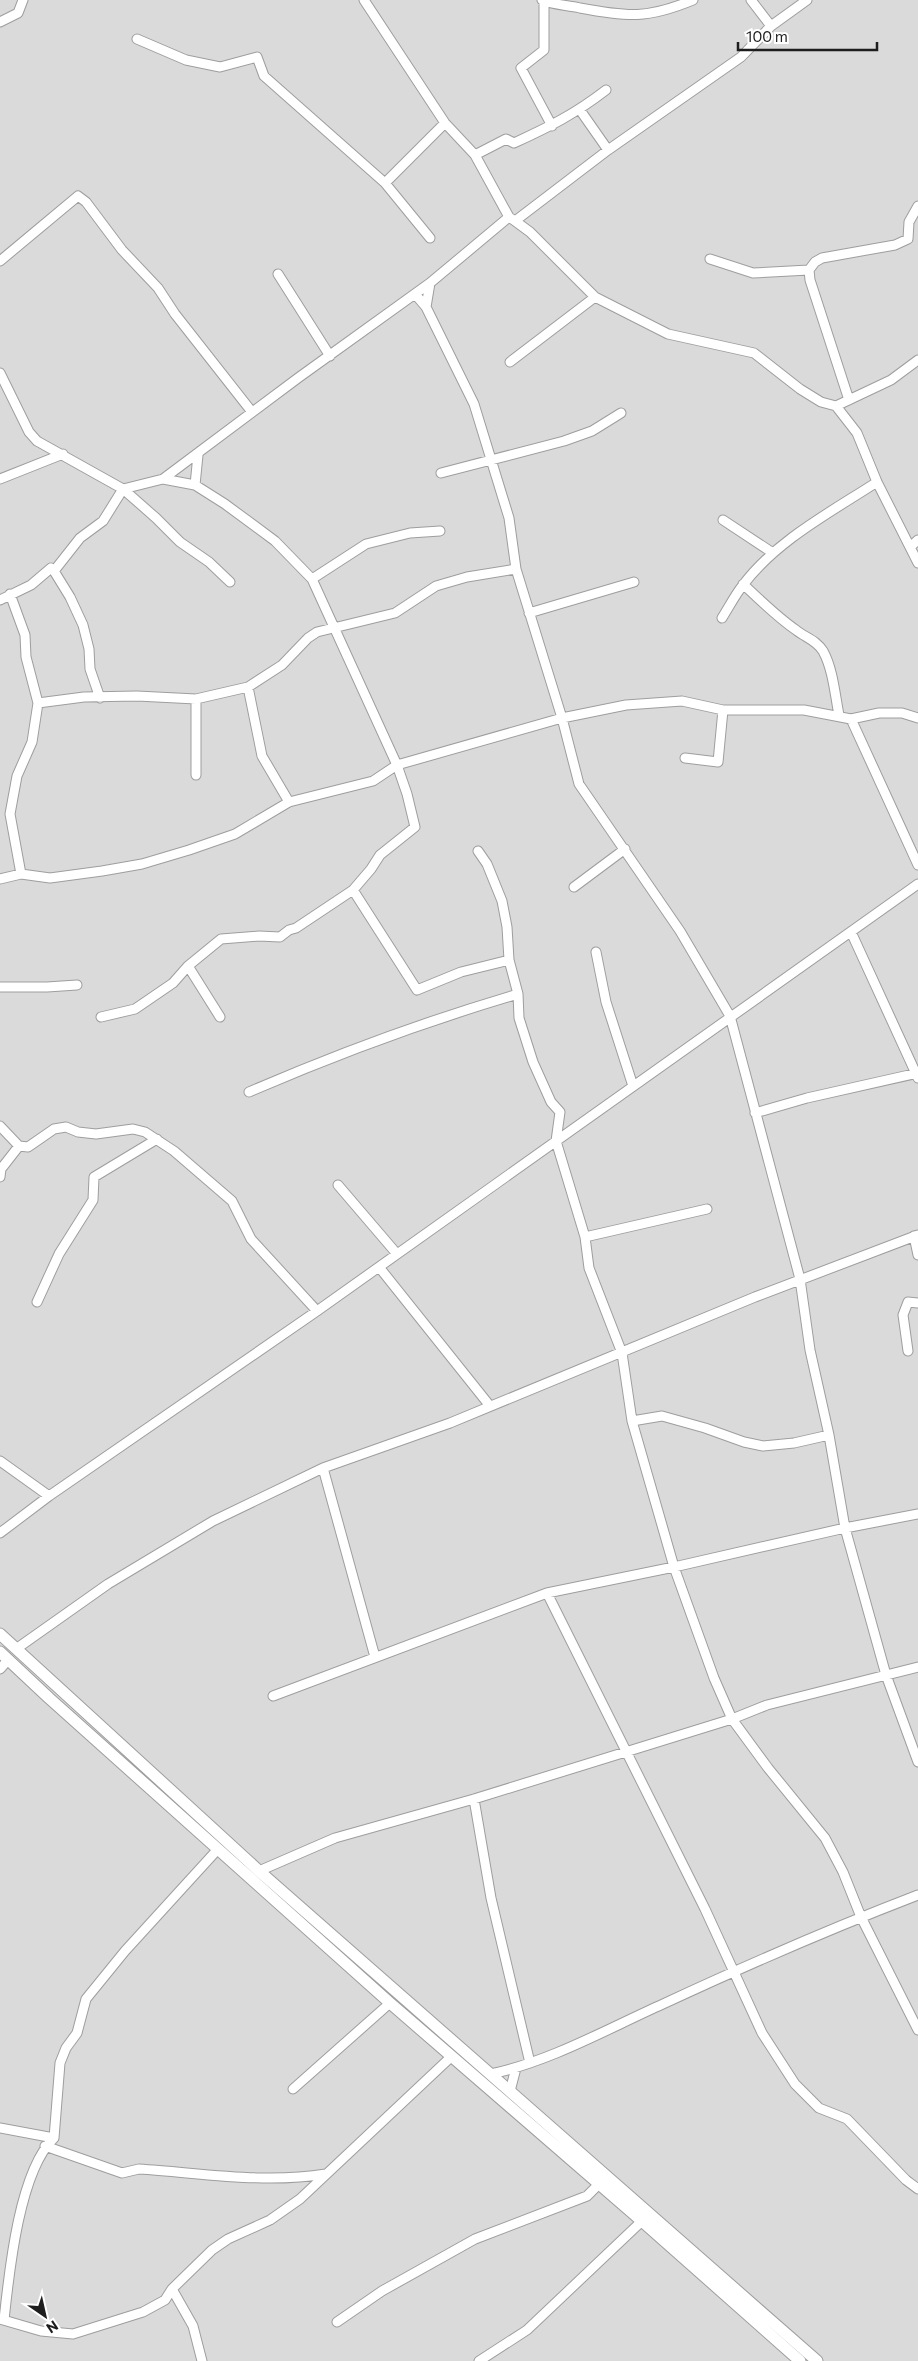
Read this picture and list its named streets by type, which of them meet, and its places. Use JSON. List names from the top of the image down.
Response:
{
  "scale_bar": "100 m",
  "north": "bottom right"
}
